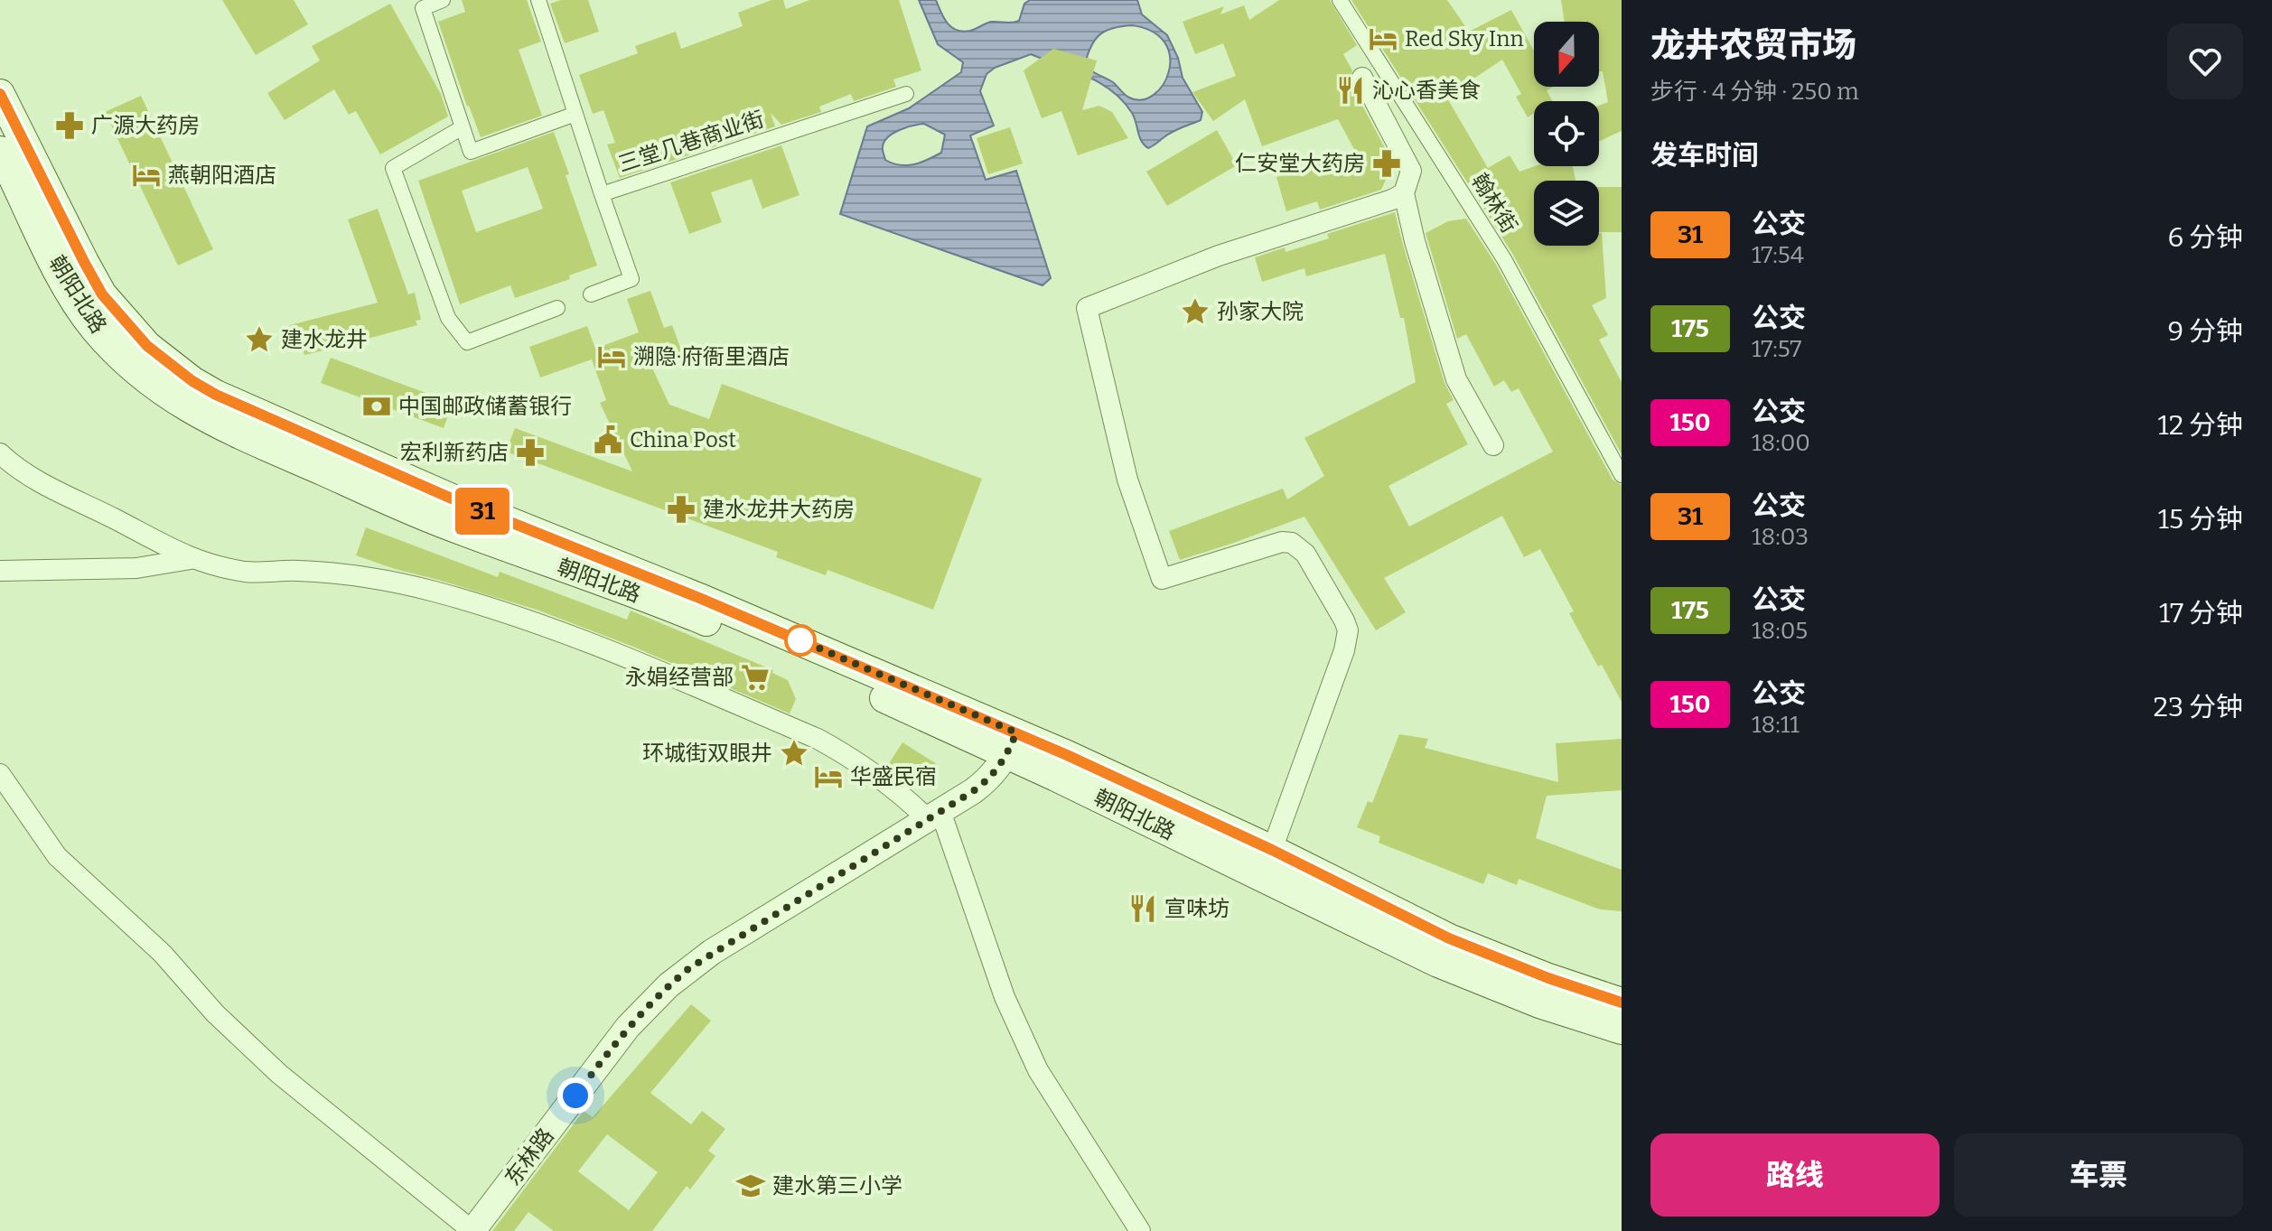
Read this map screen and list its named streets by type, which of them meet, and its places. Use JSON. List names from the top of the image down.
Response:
{
  "streets": {
    "main road": ["朝阳北路"],
    "street": ["三堂几巷商业街", "翰林街", "东林路"]
  },
  "crossings": [
    ["朝阳北路", "东林路"]
  ],
  "places": {
    "hotel": [
      "Red Sky Inn",
      "燕朝阳酒店",
      "溯隐·府衙里酒店",
      "华盛民宿"
    ],
    "restaurant": ["沁心香美食", "宣味坊"],
    "pharmacy": [
      "广源大药房",
      "仁安堂大药房",
      "宏利新药店",
      "建水龙井大药房"
    ],
    "place": ["孙家大院", "建水龙井", "环城街双眼井"],
    "bank": ["中国邮政储蓄银行"],
    "public building": ["China Post"],
    "supermarket": ["永娟经营部"],
    "school or university": ["建水第三小学"]
  },
  "lines": ["bus line 31"],
  "north": "bottom",
  "page": {
    "on_map": "31",
    "heading": [
      ["龙井农贸市场", "步行 · 4 分钟 · 250 m"],
      "发车时间"
    ],
    "list": [
      {
        "mark": "31",
        "name": "公交",
        "note": "17:54",
        "value": "6 分钟"
      },
      {
        "mark": "175",
        "name": "公交",
        "note": "17:57",
        "value": "9 分钟"
      },
      {
        "mark": "150",
        "name": "公交",
        "note": "18:00",
        "value": "12 分钟"
      },
      {
        "mark": "31",
        "name": "公交",
        "note": "18:03",
        "value": "15 分钟"
      },
      {
        "mark": "175",
        "name": "公交",
        "note": "18:05",
        "value": "17 分钟"
      },
      {
        "mark": "150",
        "name": "公交",
        "note": "18:11",
        "value": "23 分钟"
      }
    ],
    "buttons": ["路线", "车票"]
  }
}
